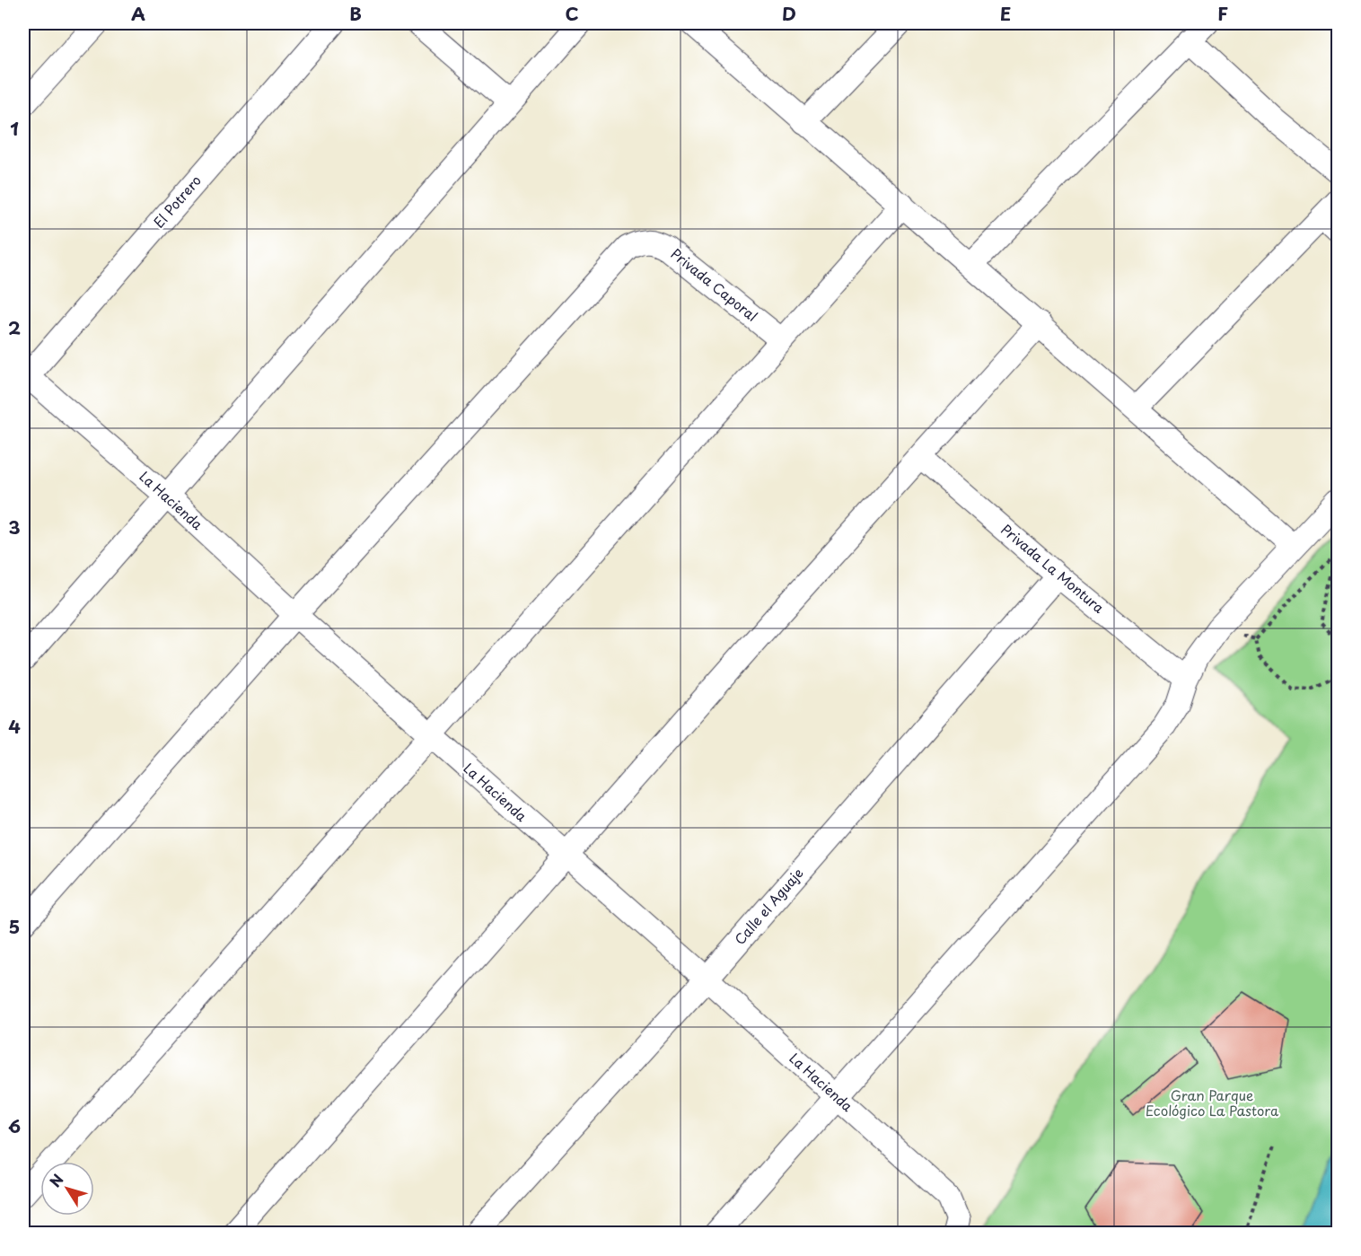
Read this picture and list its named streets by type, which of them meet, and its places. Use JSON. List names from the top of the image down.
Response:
{
  "streets": {
    "street": [
      "El Potrero",
      "Privada Caporal",
      "La Hacienda",
      "Privada La Montura",
      "Calle el Aguaje"
    ]
  },
  "crossings": [
    ["El Potrero", "La Hacienda"],
    ["Privada Caporal", "La Hacienda"],
    ["La Hacienda", "Calle el Aguaje"],
    ["Privada La Montura", "Calle el Aguaje"]
  ],
  "parks": ["Gran Parque Ecológico La Pastora"],
  "north": "top left",
  "grid": {
    "columns": [
      "A",
      "B",
      "C",
      "D",
      "E",
      "F"
    ],
    "rows": [
      "1",
      "2",
      "3",
      "4",
      "5",
      "6"
    ]
  }
}
